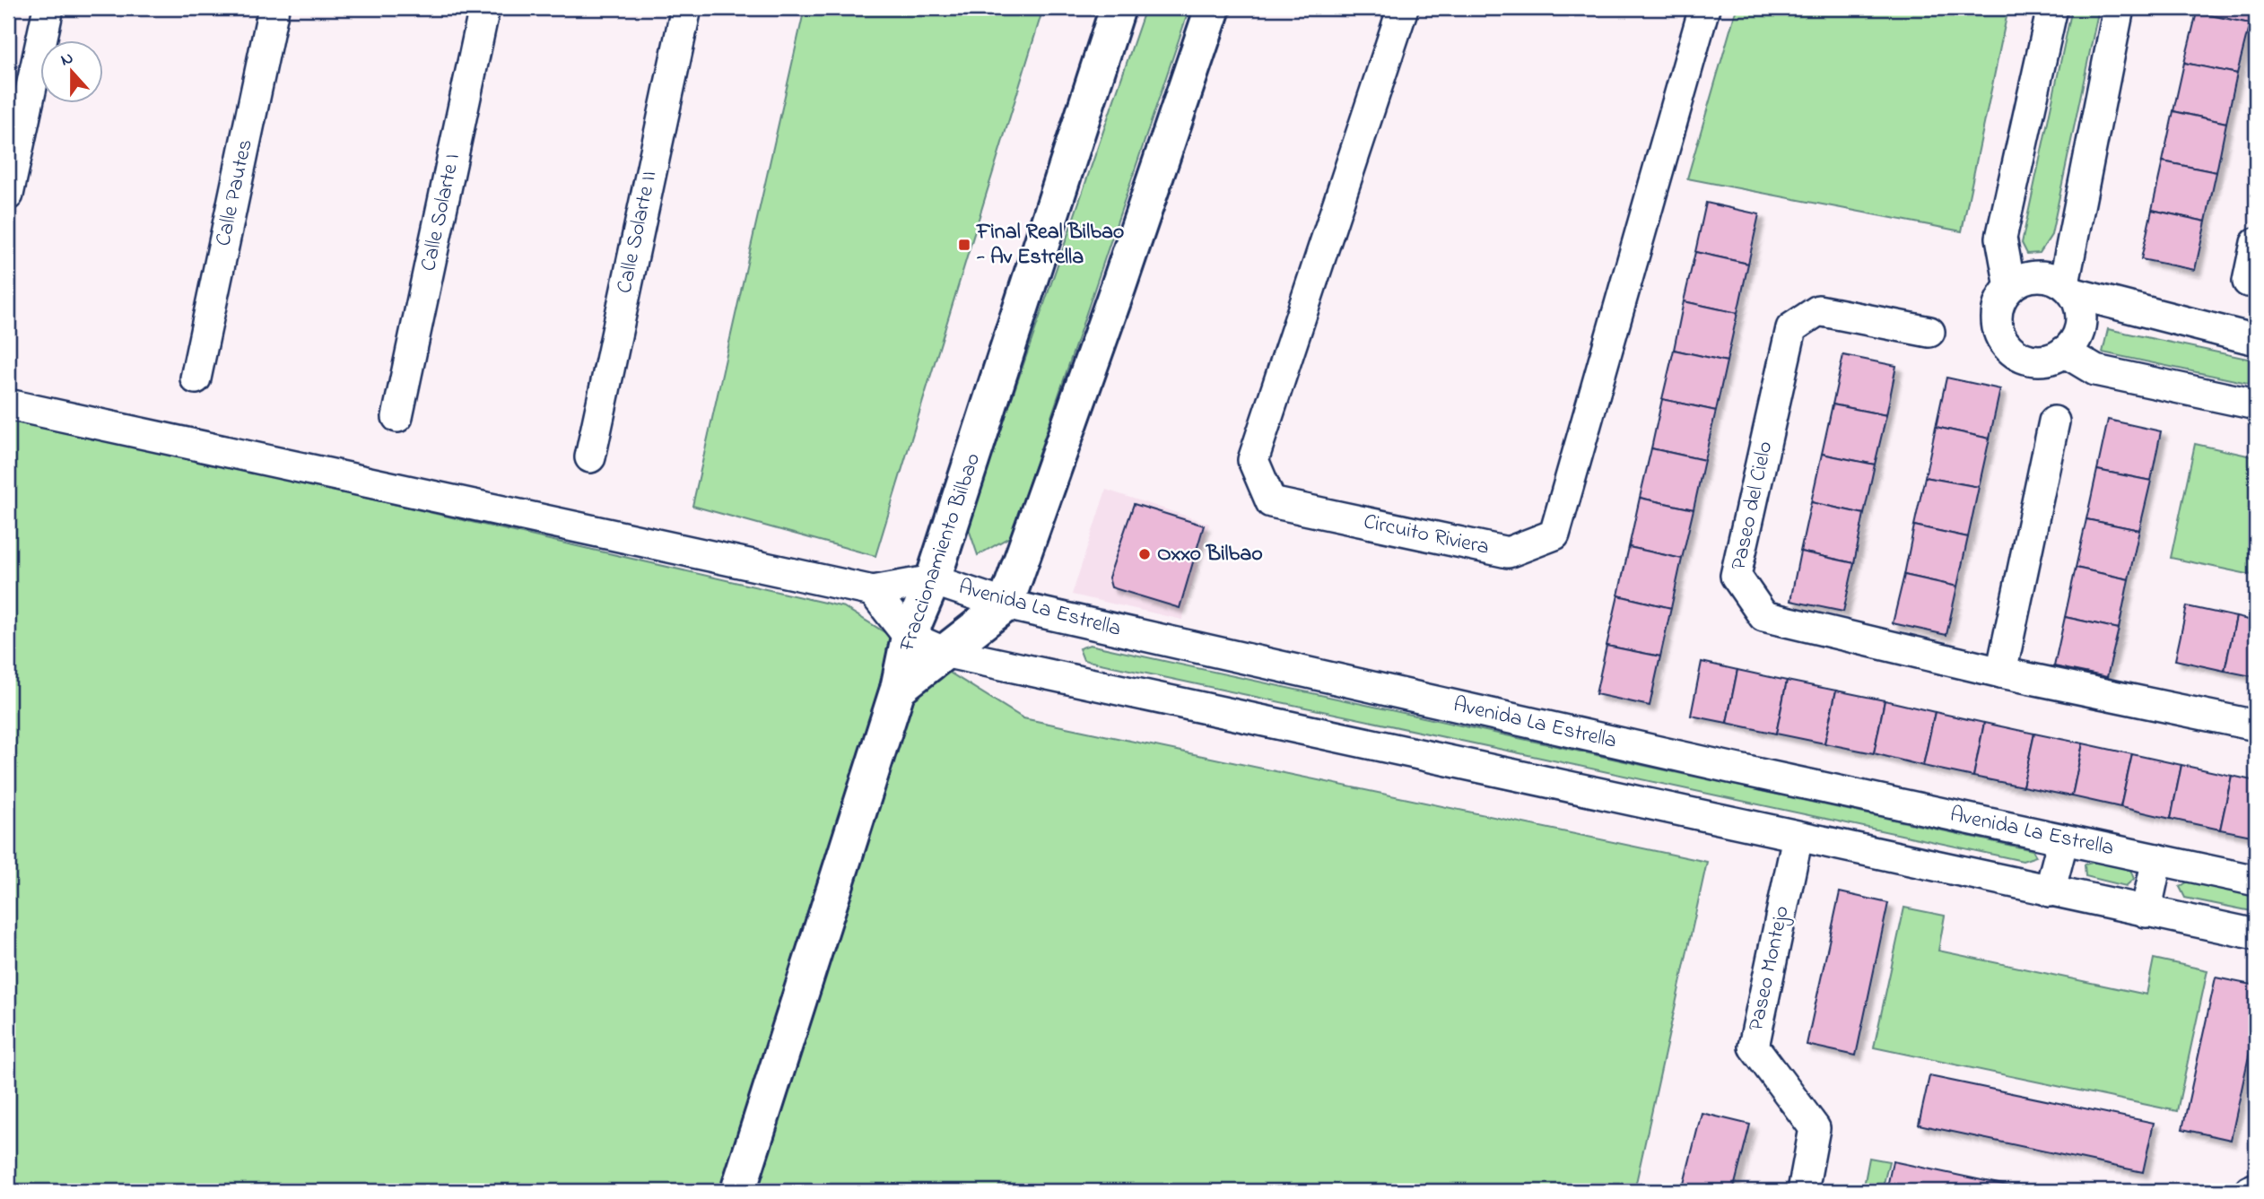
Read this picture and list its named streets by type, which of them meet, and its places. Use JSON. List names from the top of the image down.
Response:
{
  "streets": {
    "main road": ["Fraccionamiento Bilbao"],
    "street": [
      "Calle Pautes",
      "Calle Solarte I",
      "Calle Solarte II",
      "Paseo del Cielo",
      "Circuito Riviera",
      "Avenida La Estrella",
      "Paseo Montejo"
    ]
  },
  "crossings": [
    ["Fraccionamiento Bilbao", "Avenida La Estrella"]
  ],
  "places": {
    "transit": ["Final Real Bilbao - Av Estrella"],
    "other": ["Oxxo Bilbao"]
  },
  "north": "top"
}
